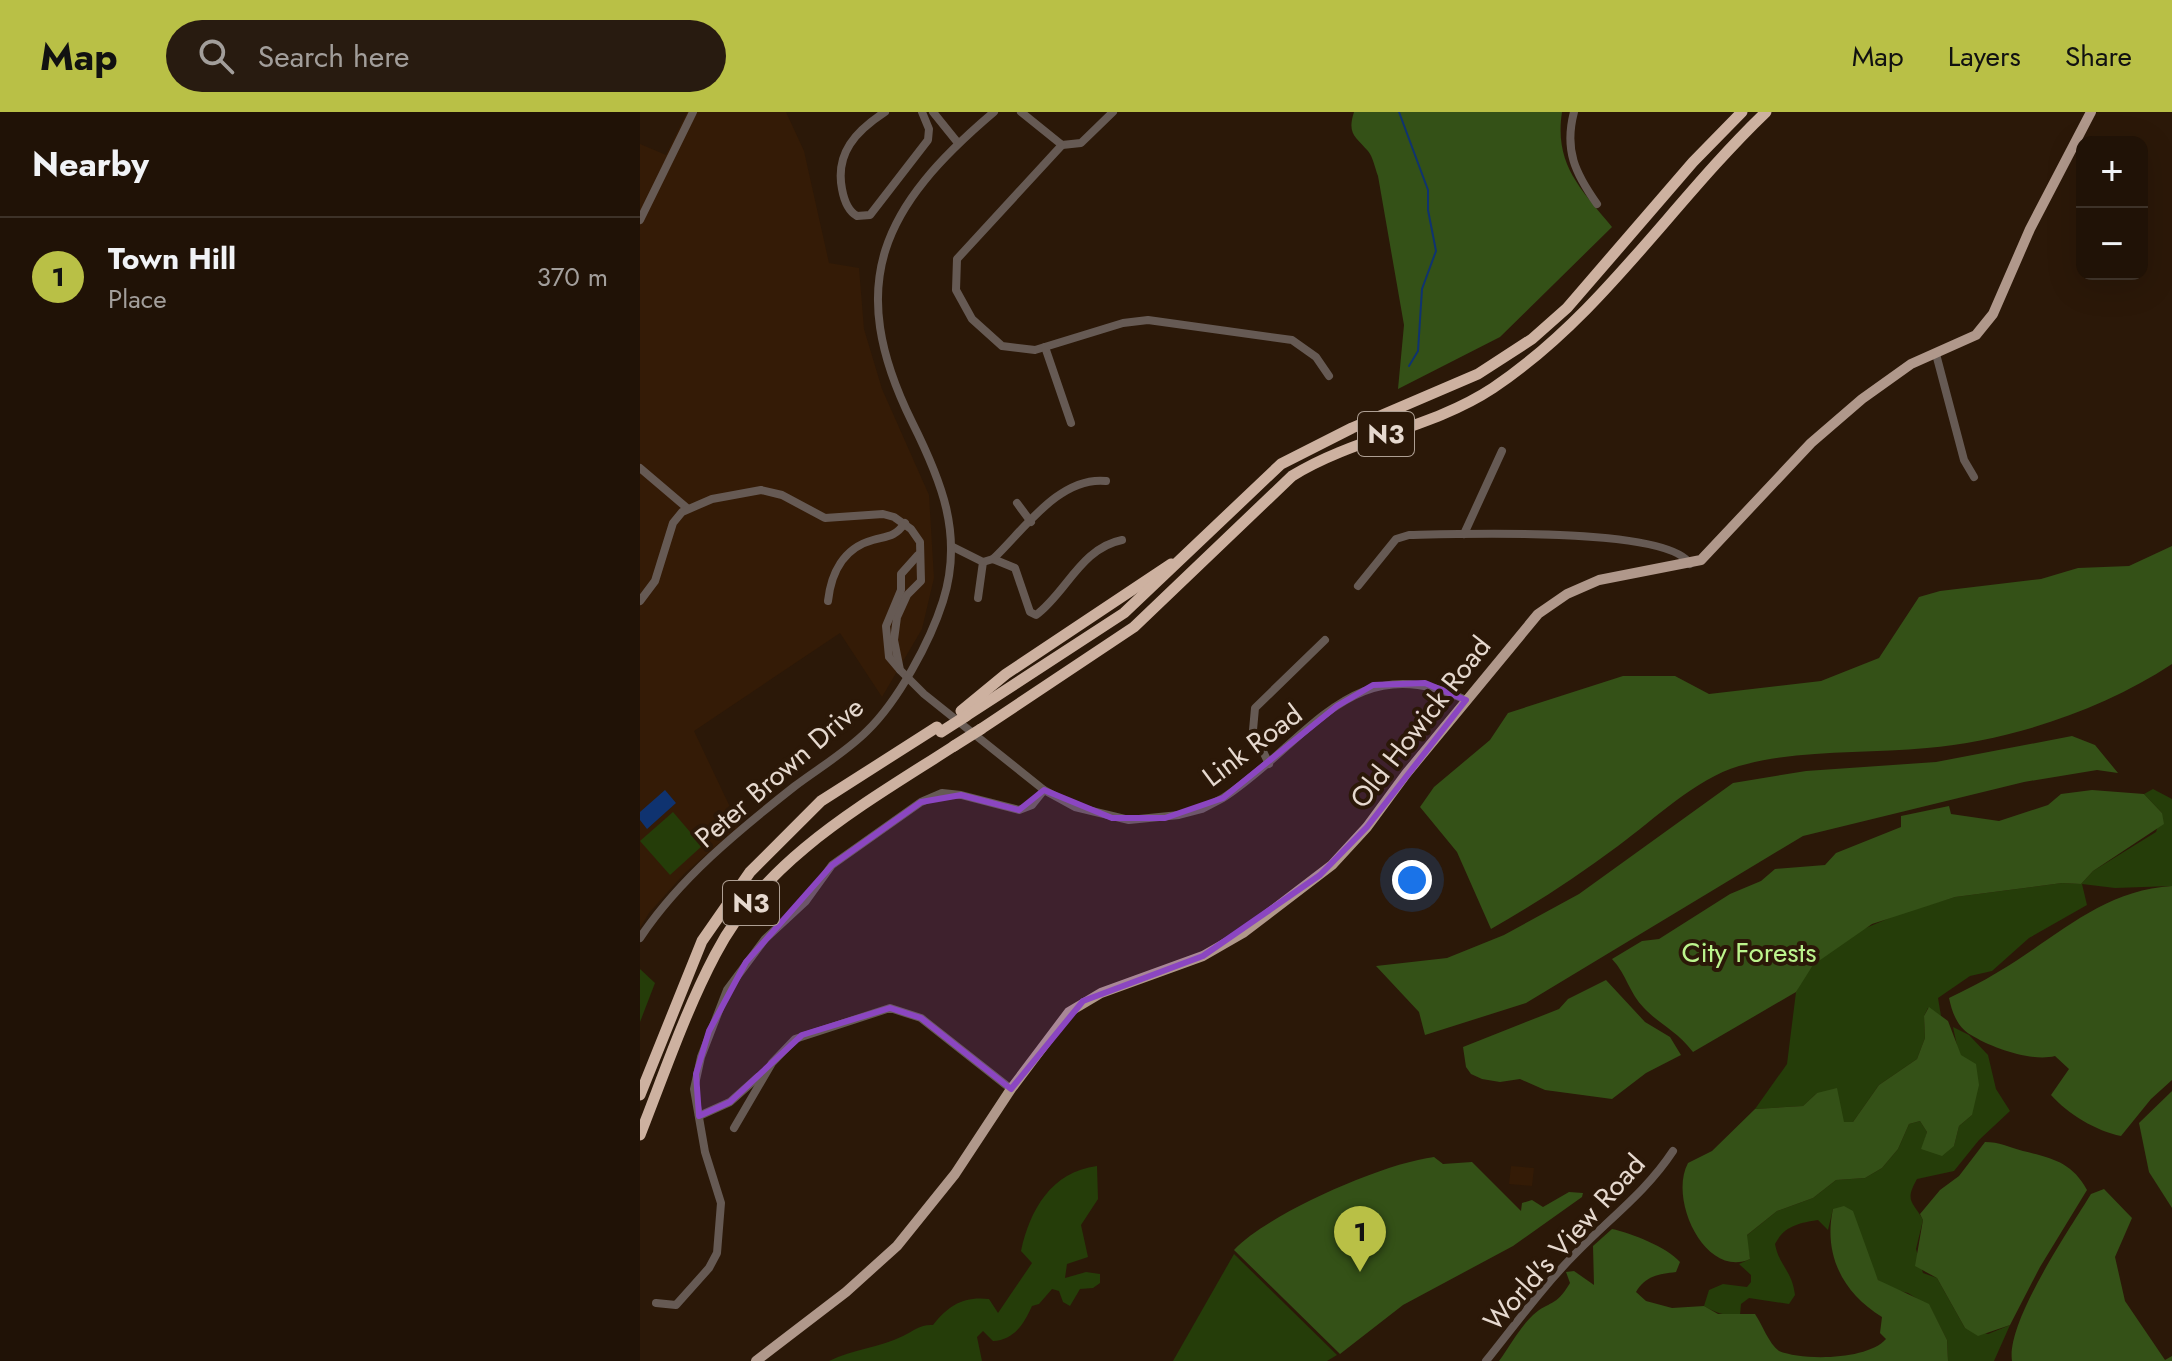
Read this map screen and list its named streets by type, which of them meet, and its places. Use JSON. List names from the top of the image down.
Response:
{
  "streets": {
    "highway": ["N3"],
    "main road": ["Old Howick Road"],
    "street": ["Link Road", "Peter Brown Drive", "World's View Road"]
  },
  "crossings": [
    ["Old Howick Road", "Link Road"],
    ["Link Road", "Peter Brown Drive"]
  ],
  "parks": ["City Forests"],
  "page": {
    "header": "Map",
    "search": "Search here",
    "nav": ["Map", "Layers", "Share"],
    "heading": "Nearby",
    "map_buttons": ["+", "−"],
    "list": [
      {
        "mark": "1",
        "name": "Town Hill",
        "note": "Place",
        "value": "370 m"
      }
    ],
    "pins": "1"
  }
}
